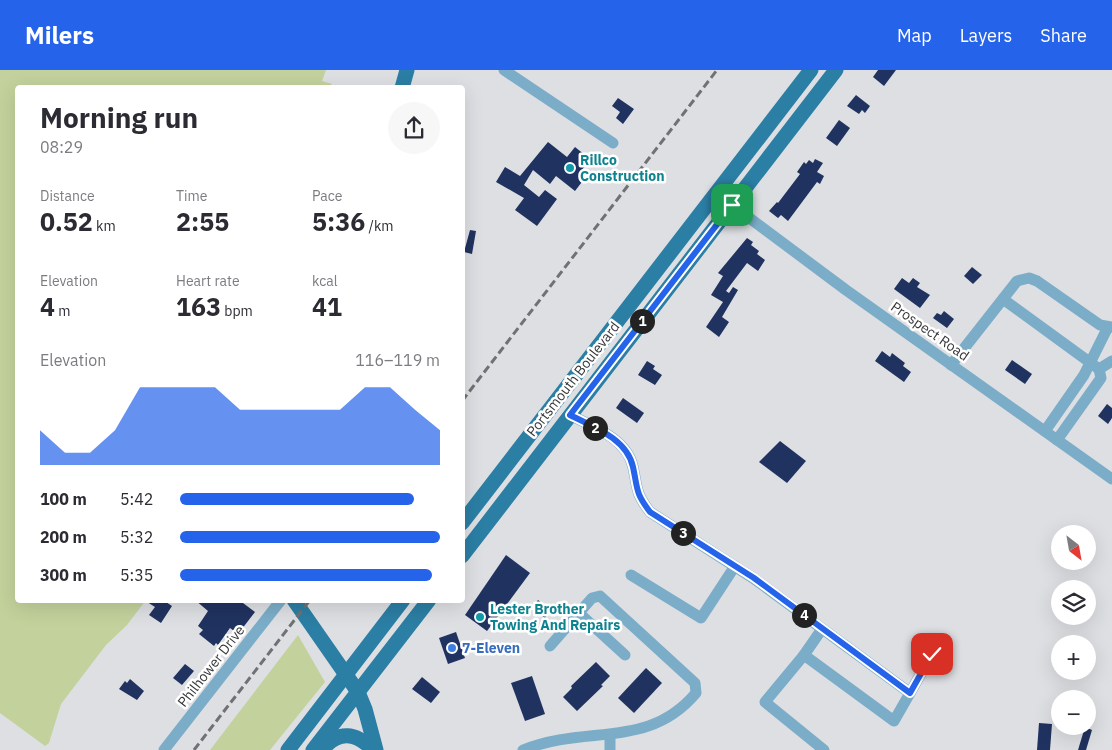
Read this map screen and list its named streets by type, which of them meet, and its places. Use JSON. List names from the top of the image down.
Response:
{
  "streets": {
    "main road": ["Portsmouth Boulevard"],
    "street": ["Prospect Road", "Philhower Drive"]
  },
  "crossings": [
    ["Prospect Road", "Portsmouth Boulevard"]
  ],
  "places": ["Rillco Construction", "Lester Brother Towing And Repairs", "7-Eleven"],
  "north": "bottom right",
  "page": {
    "header": "Milers",
    "nav": ["Map", "Layers", "Share"],
    "heading": ["Morning run", "08:29"],
    "stats": [
      ["Distance", "0.52 km"],
      ["Time", "2:55"],
      ["Pace", "5:36 /km"],
      ["Elevation", "4 m"],
      ["Heart rate", "163 bpm"],
      ["kcal", "41"]
    ],
    "pins": [
      "1",
      "2",
      "3",
      "4"
    ],
    "chart": ["Elevation", "116–119 m"],
    "list": [
      {
        "name": "100 m",
        "note": "5:42"
      },
      {
        "name": "200 m",
        "note": "5:32"
      },
      {
        "name": "300 m",
        "note": "5:35"
      }
    ],
    "map_buttons": ["+", "−"]
  }
}
